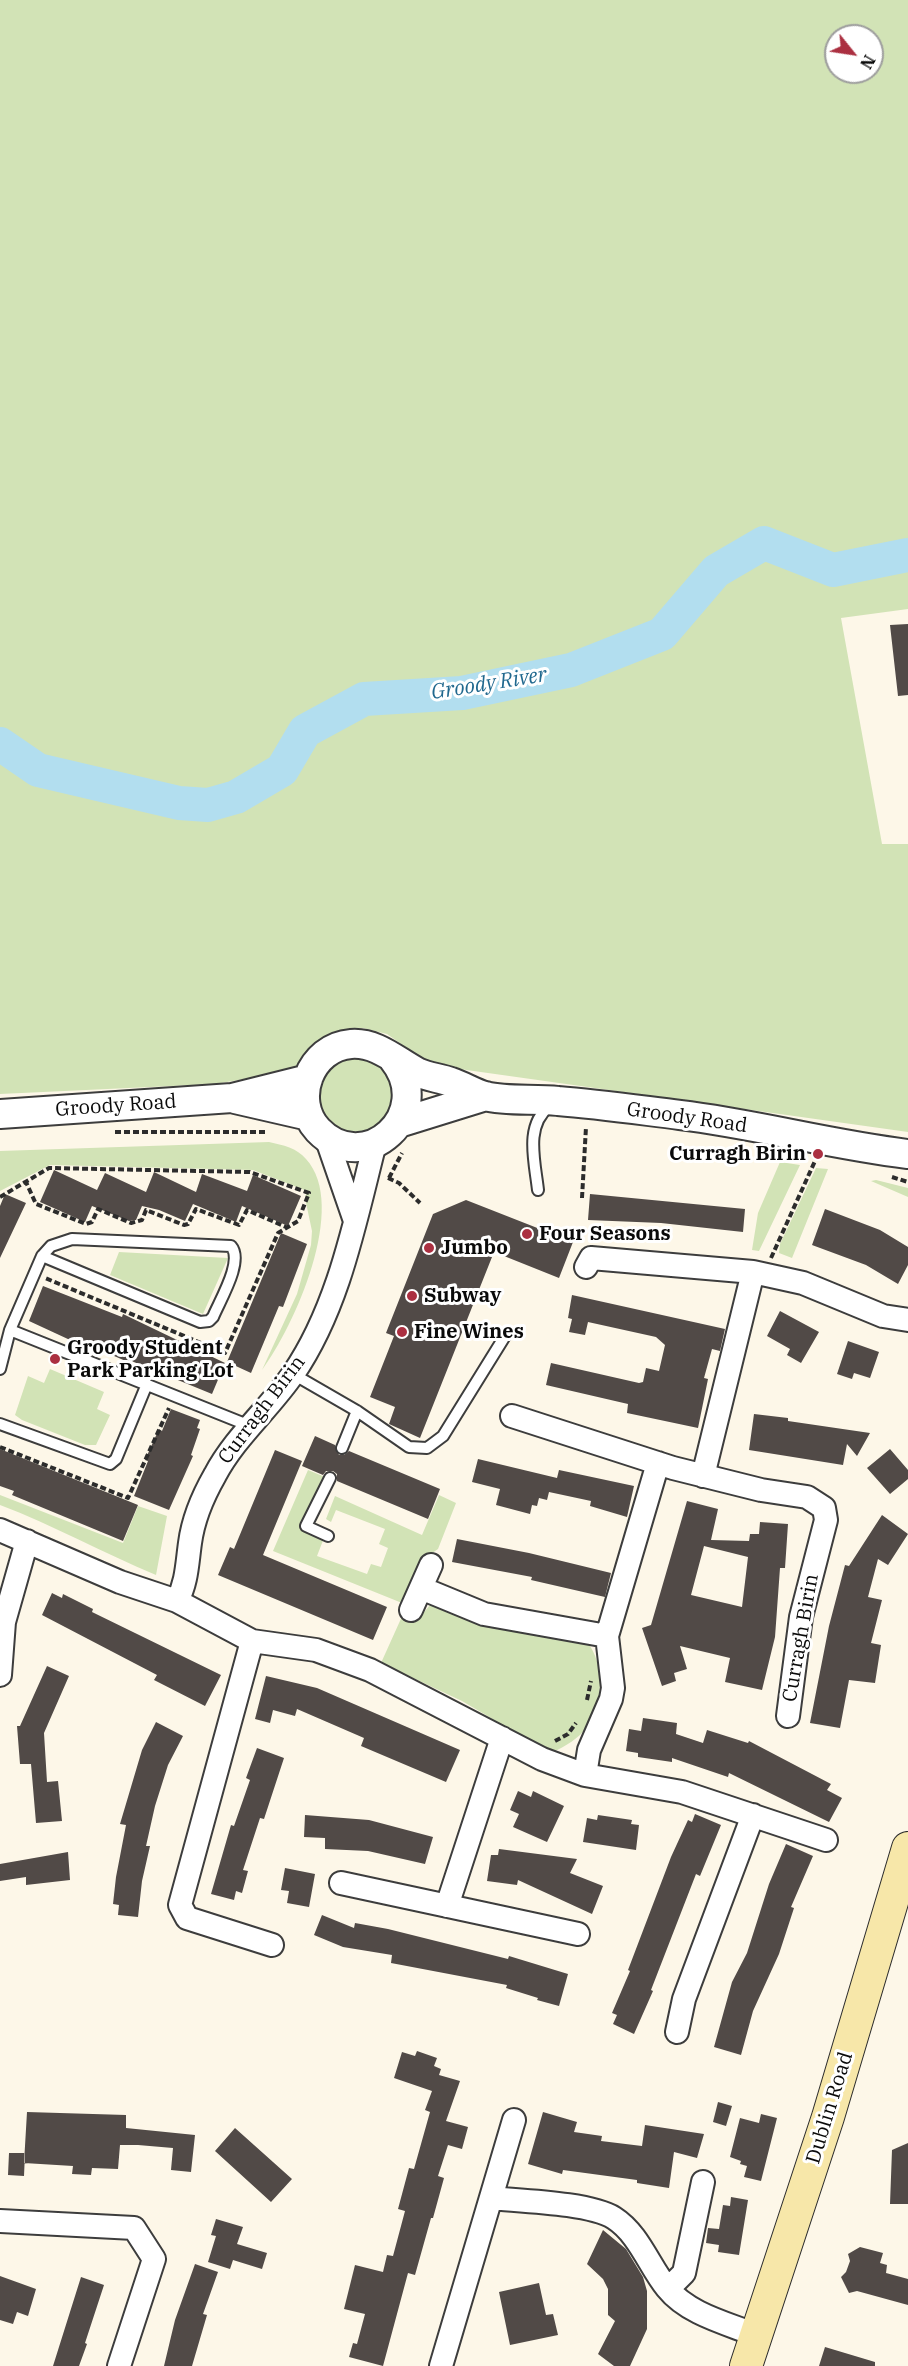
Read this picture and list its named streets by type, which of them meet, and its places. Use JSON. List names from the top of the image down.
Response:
{
  "streets": {
    "main road": ["Dublin Road"],
    "street": ["Groody Road", "Curragh Birin"]
  },
  "water": ["Groody River"],
  "places": [
    "Curragh Birin",
    "Four Seasons",
    "Jumbo",
    "Subway",
    "Fine Wines",
    "Groody Student Park Parking Lot"
  ],
  "north": "bottom right"
}
